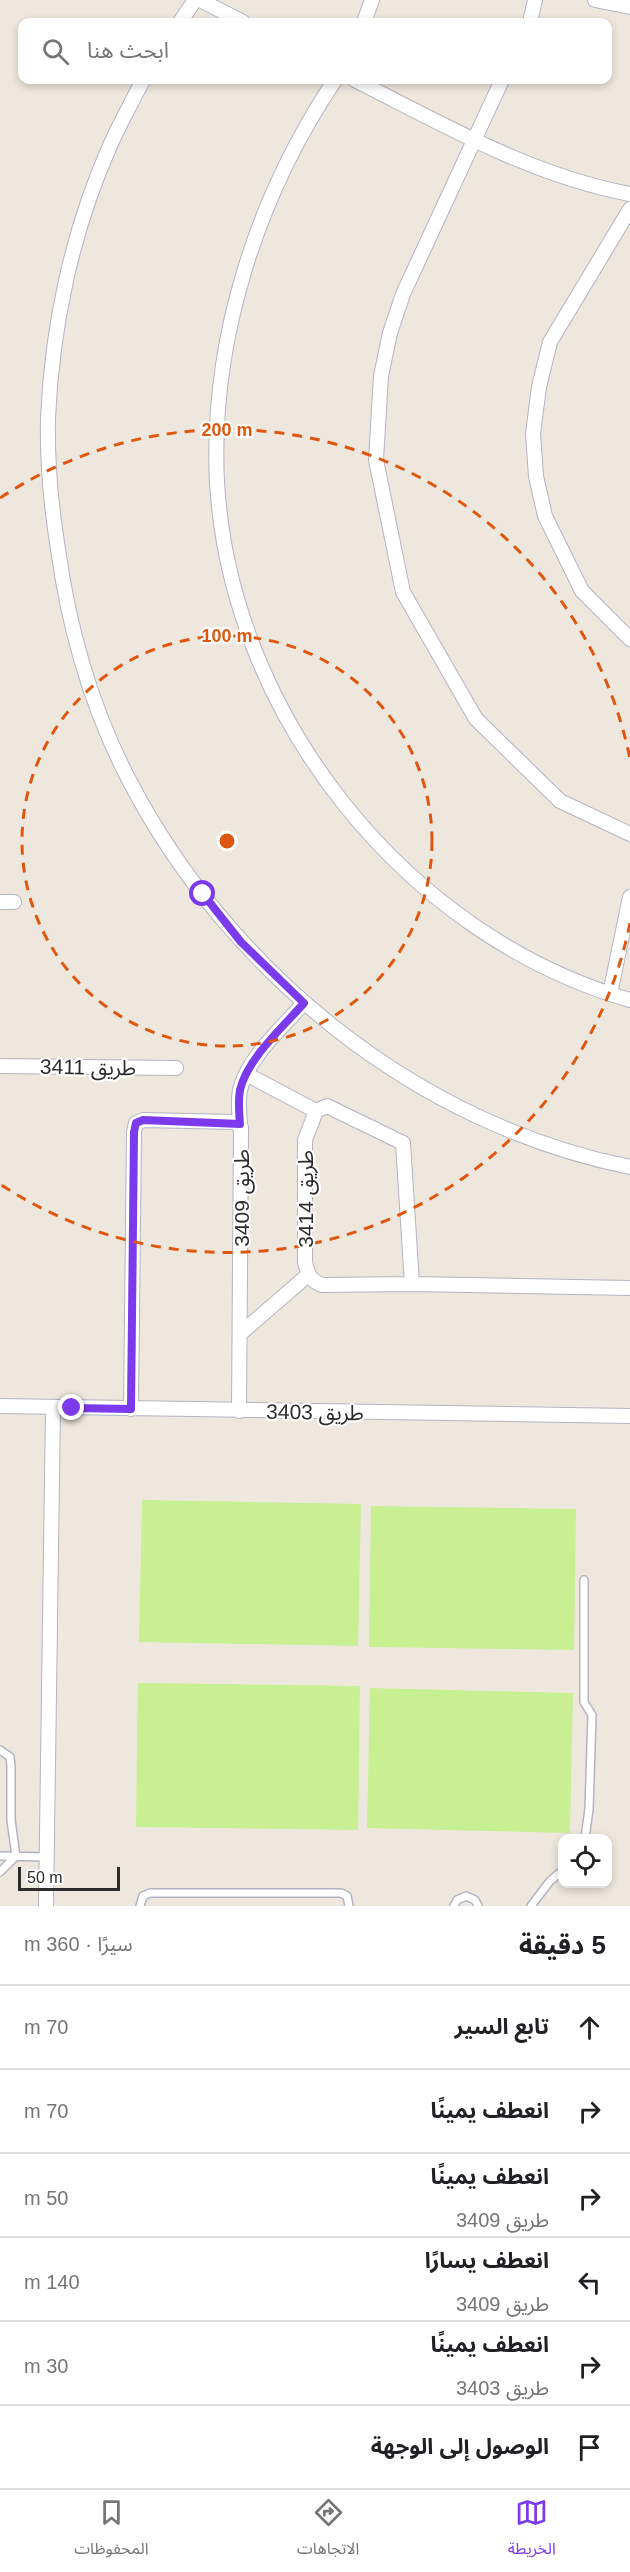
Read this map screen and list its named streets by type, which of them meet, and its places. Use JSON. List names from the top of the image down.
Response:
{
  "streets": {
    "street": [
      "طريق 3411",
      "طريق 3409",
      "طريق 3414",
      "طريق 3403"
    ]
  },
  "crossings": [
    ["طريق 3409", "طريق 3403"]
  ],
  "scale_bar": "50 m",
  "page": {
    "search": "ابحث هنا",
    "scale": "50 m",
    "heading": ["5 دقيقة", "سيرًا · 360 m"],
    "list": [
      ["تابع السير", "70 m"],
      ["انعطف يمينًا", "70 m"],
      ["انعطف يمينًا", "طريق 3409", "50 m"],
      ["انعطف يسارًا", "طريق 3409", "140 m"],
      ["انعطف يمينًا", "طريق 3403", "30 m"],
      "الوصول إلى الوجهة"
    ],
    "nav": ["الخريطة", "الاتجاهات", "المحفوظات"]
  },
  "rings": ["200 m", "100 m"]
}
